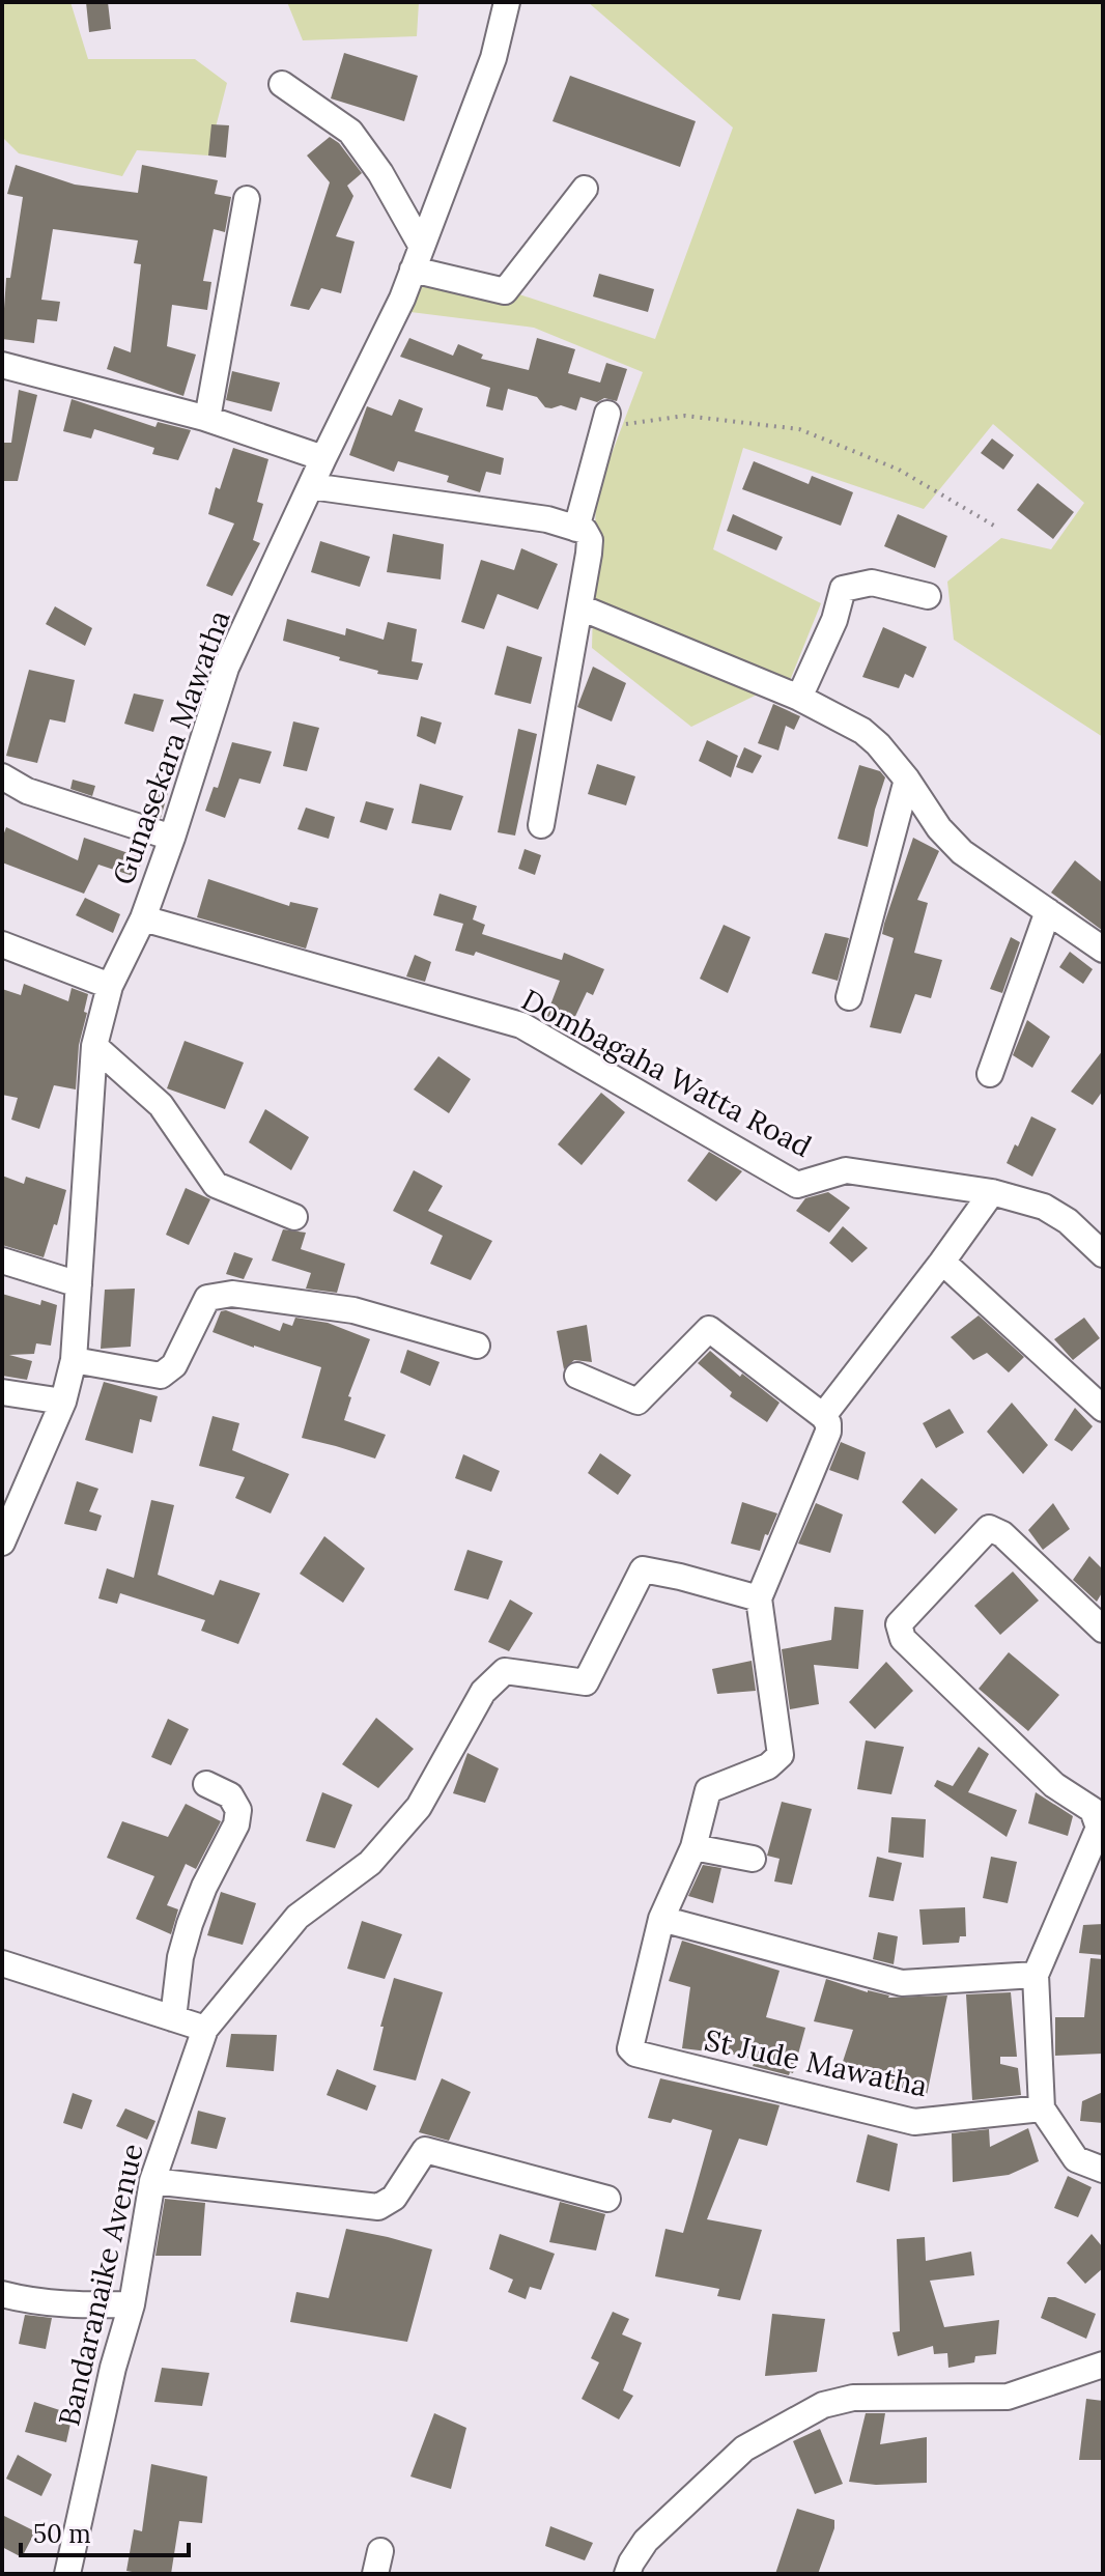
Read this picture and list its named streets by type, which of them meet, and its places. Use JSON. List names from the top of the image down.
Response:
{
  "streets": {
    "street": [
      "Gunasekara Mawatha",
      "Dombagaha Watta Road",
      "St Jude Mawatha",
      "Bandaranaike Avenue"
    ]
  },
  "crossings": [
    ["Gunasekara Mawatha", "Dombagaha Watta Road"]
  ],
  "scale_bar": "50 m"
}
